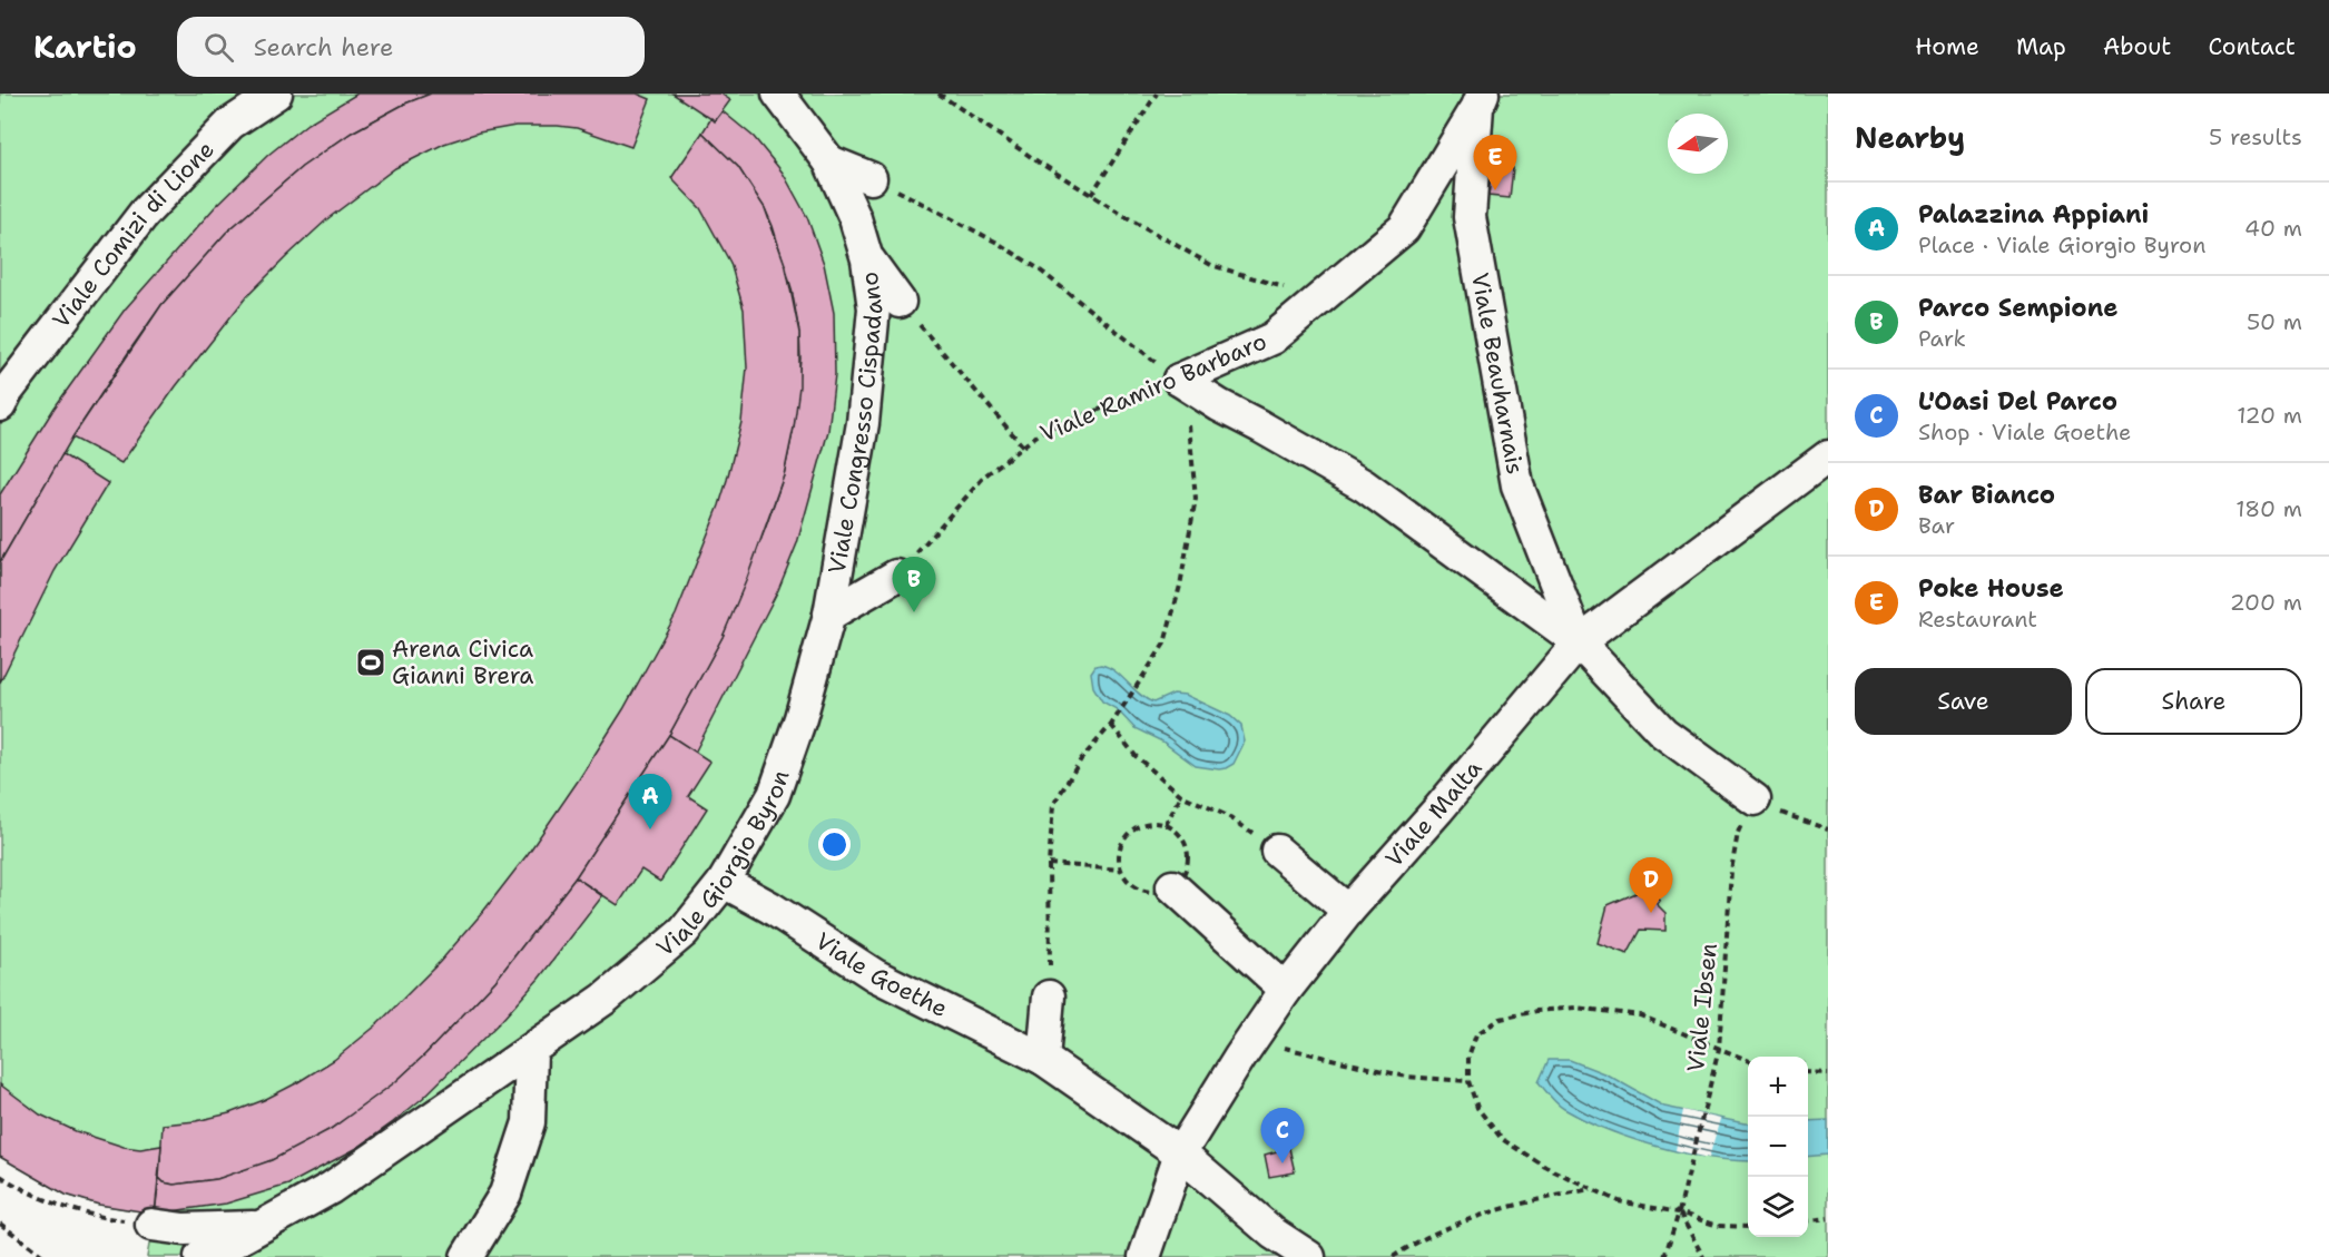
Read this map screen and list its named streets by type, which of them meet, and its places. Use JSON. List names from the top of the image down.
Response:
{
  "streets": {
    "street": [
      "Viale Comizi di Lione",
      "Viale Beauharnais",
      "Viale Ramiro Barbaro",
      "Viale Congresso Cispadano",
      "Viale Malta",
      "Viale Giorgio Byron",
      "Viale Goethe"
    ],
    "path": ["Viale Ibsen"]
  },
  "crossings": [
    ["Viale Beauharnais", "Viale Ramiro Barbaro"],
    ["Viale Beauharnais", "Viale Malta"],
    ["Viale Congresso Cispadano", "Viale Giorgio Byron"],
    ["Viale Malta", "Viale Goethe"],
    ["Viale Giorgio Byron", "Viale Goethe"]
  ],
  "places": {
    "sports": ["Arena Civica Gianni Brera"]
  },
  "north": "left",
  "page": {
    "header": "Kartio",
    "search": "Search here",
    "nav": [
      "Home",
      "Map",
      "About",
      "Contact"
    ],
    "heading": ["Nearby", "5 results"],
    "pins": [
      "E",
      "B",
      "A",
      "D",
      "C"
    ],
    "list": [
      {
        "mark": "A",
        "name": "Palazzina Appiani",
        "note": "Place · Viale Giorgio Byron",
        "value": "40 m"
      },
      {
        "mark": "B",
        "name": "Parco Sempione",
        "note": "Park",
        "value": "50 m"
      },
      {
        "mark": "C",
        "name": "L'Oasi Del Parco",
        "note": "Shop · Viale Goethe",
        "value": "120 m"
      },
      {
        "mark": "D",
        "name": "Bar Bianco",
        "note": "Bar",
        "value": "180 m"
      },
      {
        "mark": "E",
        "name": "Poke House",
        "note": "Restaurant",
        "value": "200 m"
      }
    ],
    "buttons": ["Save", "Share"],
    "map_buttons": ["+", "−"]
  }
}
